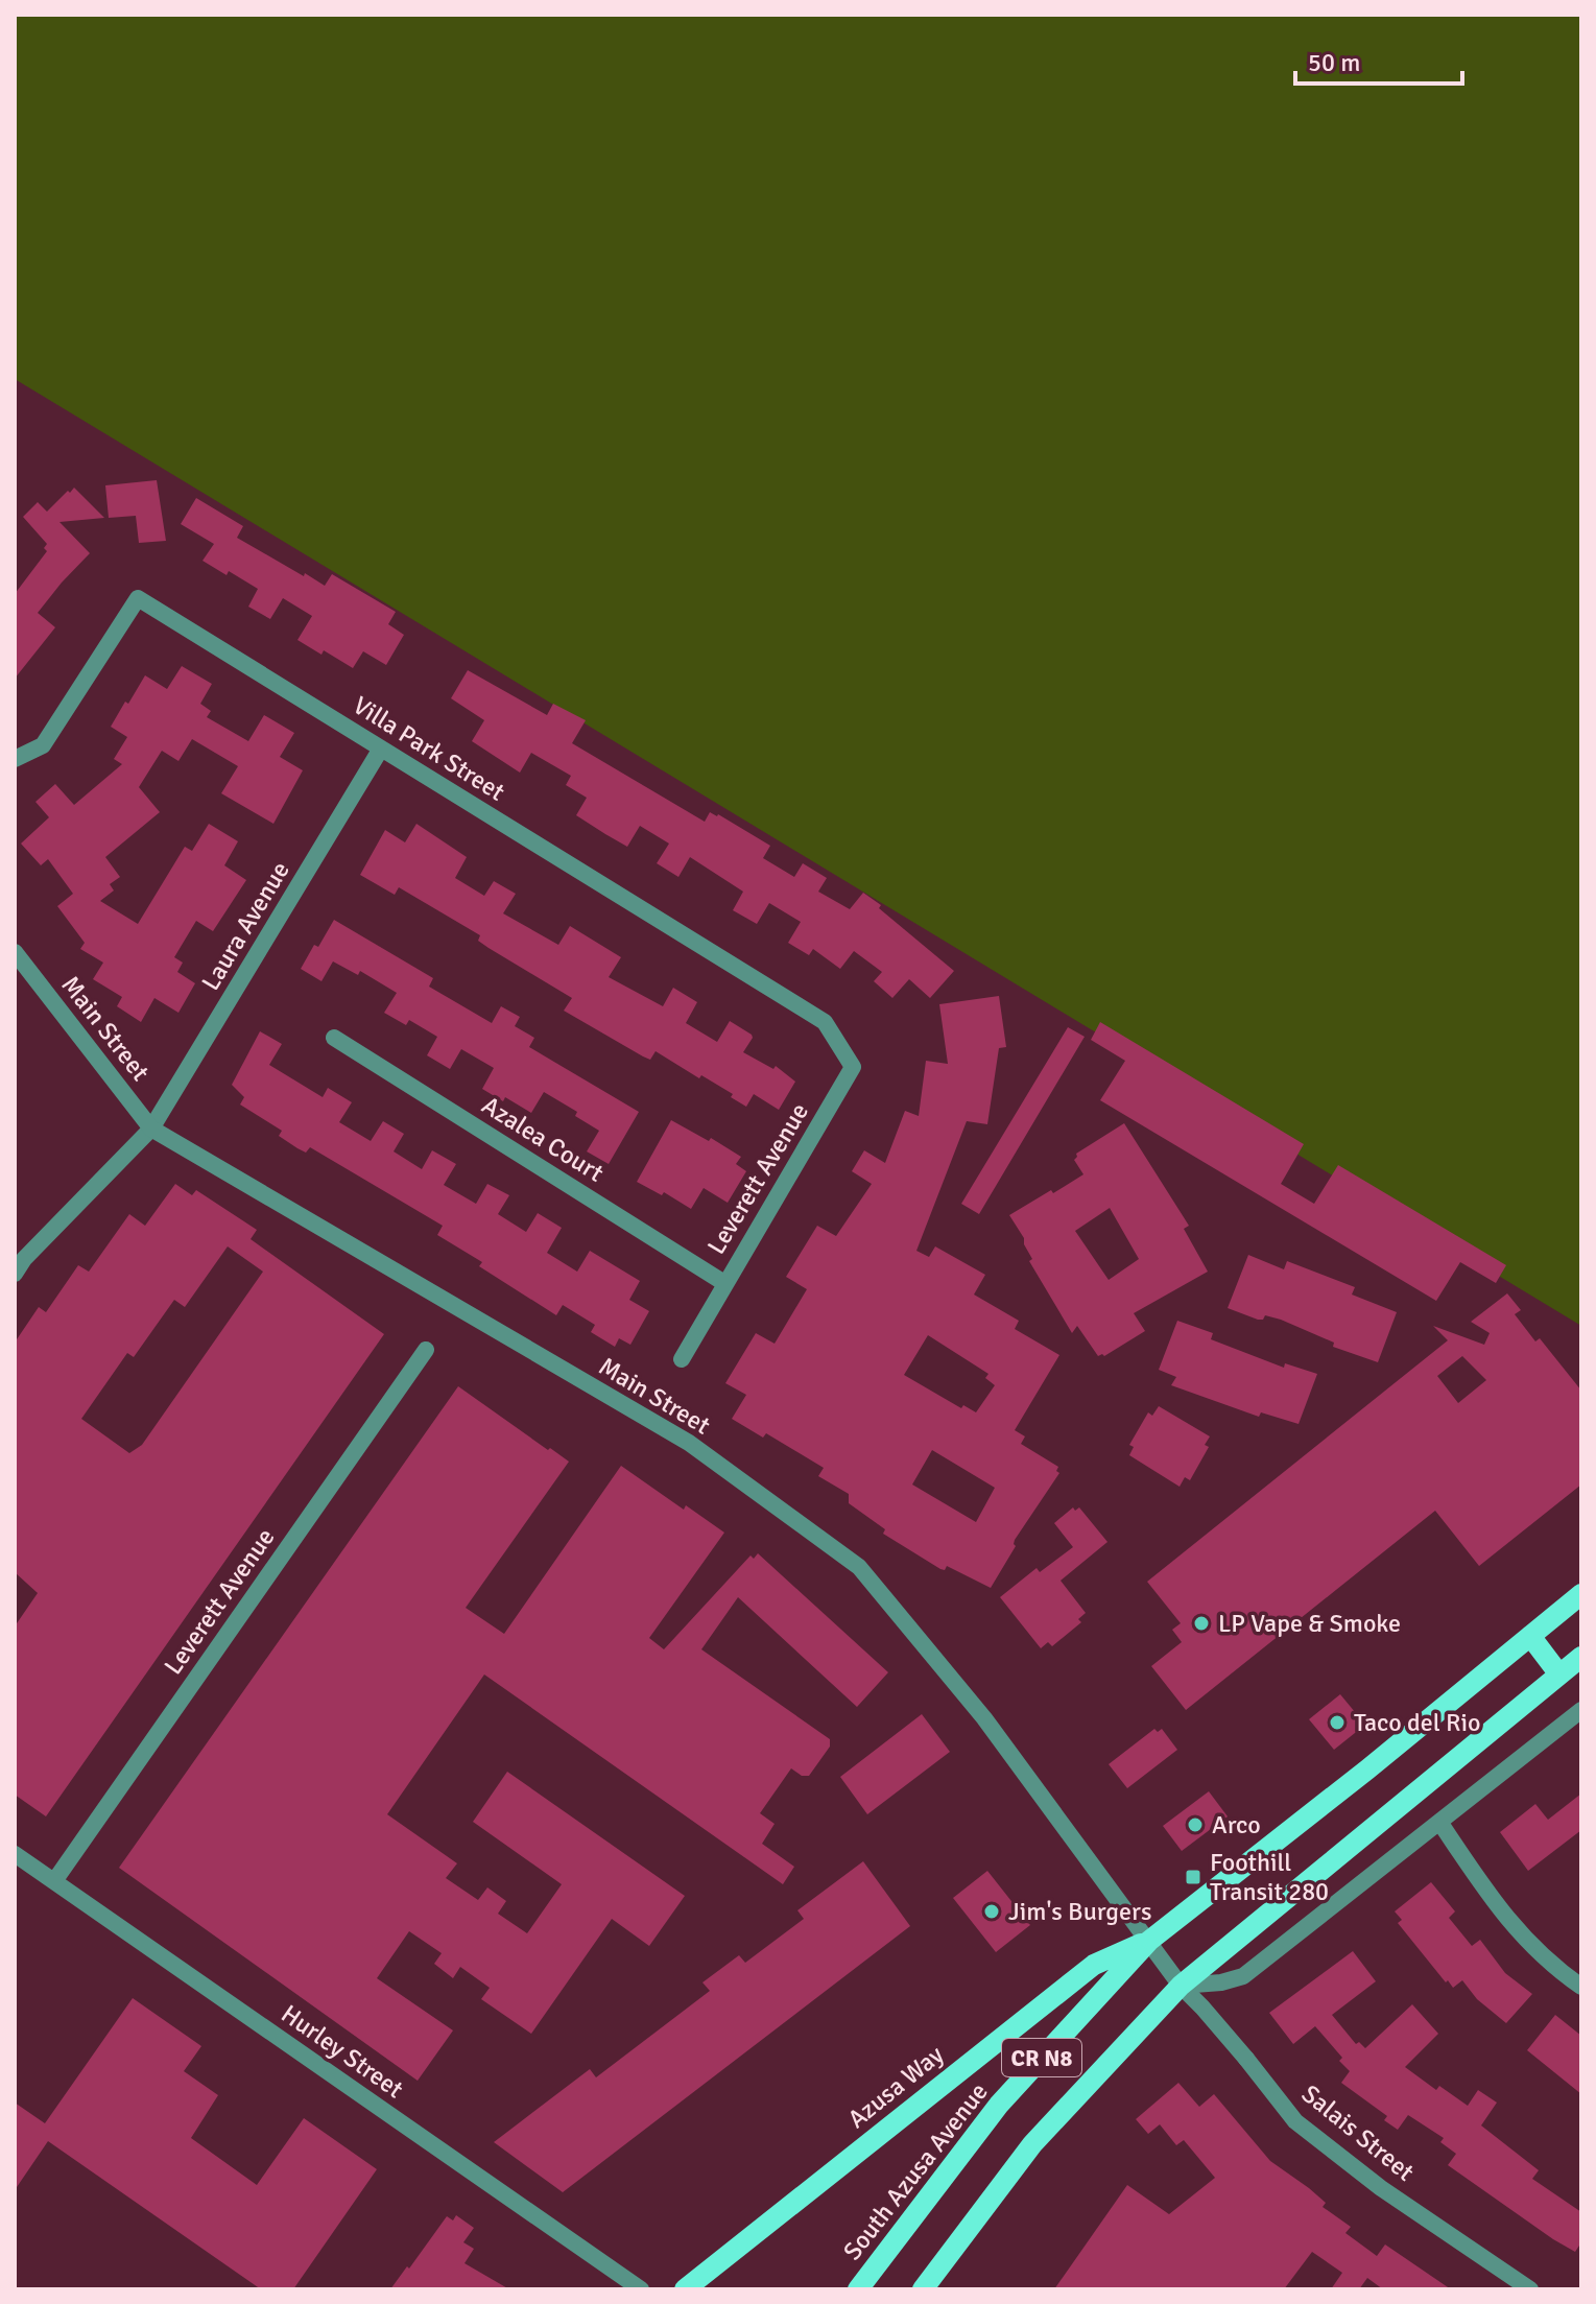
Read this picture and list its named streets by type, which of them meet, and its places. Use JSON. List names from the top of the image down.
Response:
{
  "streets": {
    "main road": ["CR N8", "Azusa Way", "South Azusa Avenue"],
    "street": [
      "Villa Park Street",
      "Laura Avenue",
      "Main Street",
      "Azalea Court",
      "Leverett Avenue",
      "Hurley Street",
      "Salais Street"
    ]
  },
  "crossings": [
    ["Villa Park Street", "Laura Avenue"],
    ["Villa Park Street", "Leverett Avenue"],
    ["Laura Avenue", "Main Street"],
    ["Main Street", "CR N8"],
    ["Main Street", "Azusa Way"],
    ["Main Street", "Salais Street"],
    ["Main Street", "South Azusa Avenue"],
    ["Azalea Court", "Leverett Avenue"],
    ["Leverett Avenue", "Hurley Street"],
    ["CR N8", "Salais Street"],
    ["Azusa Way", "South Azusa Avenue"]
  ],
  "places": {
    "other": [
      "LP Vape & Smoke",
      "Taco del Rio",
      "Arco",
      "Jim's Burgers"
    ],
    "transit": ["Foothill Transit 280"]
  },
  "scale_bar": "50 m"
}
